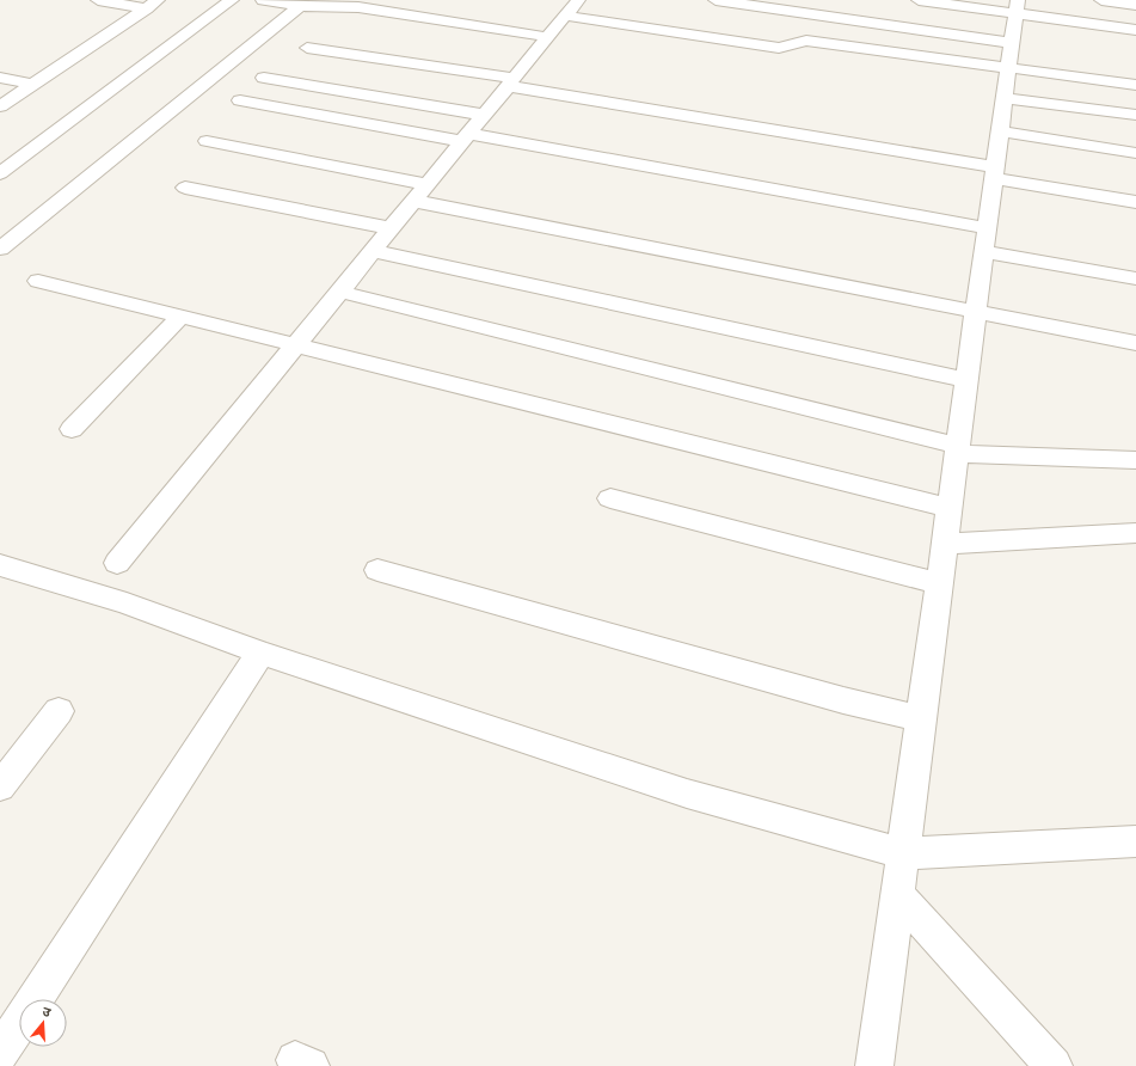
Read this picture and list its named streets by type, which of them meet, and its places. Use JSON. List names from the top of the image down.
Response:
{
  "north": "top"
}
